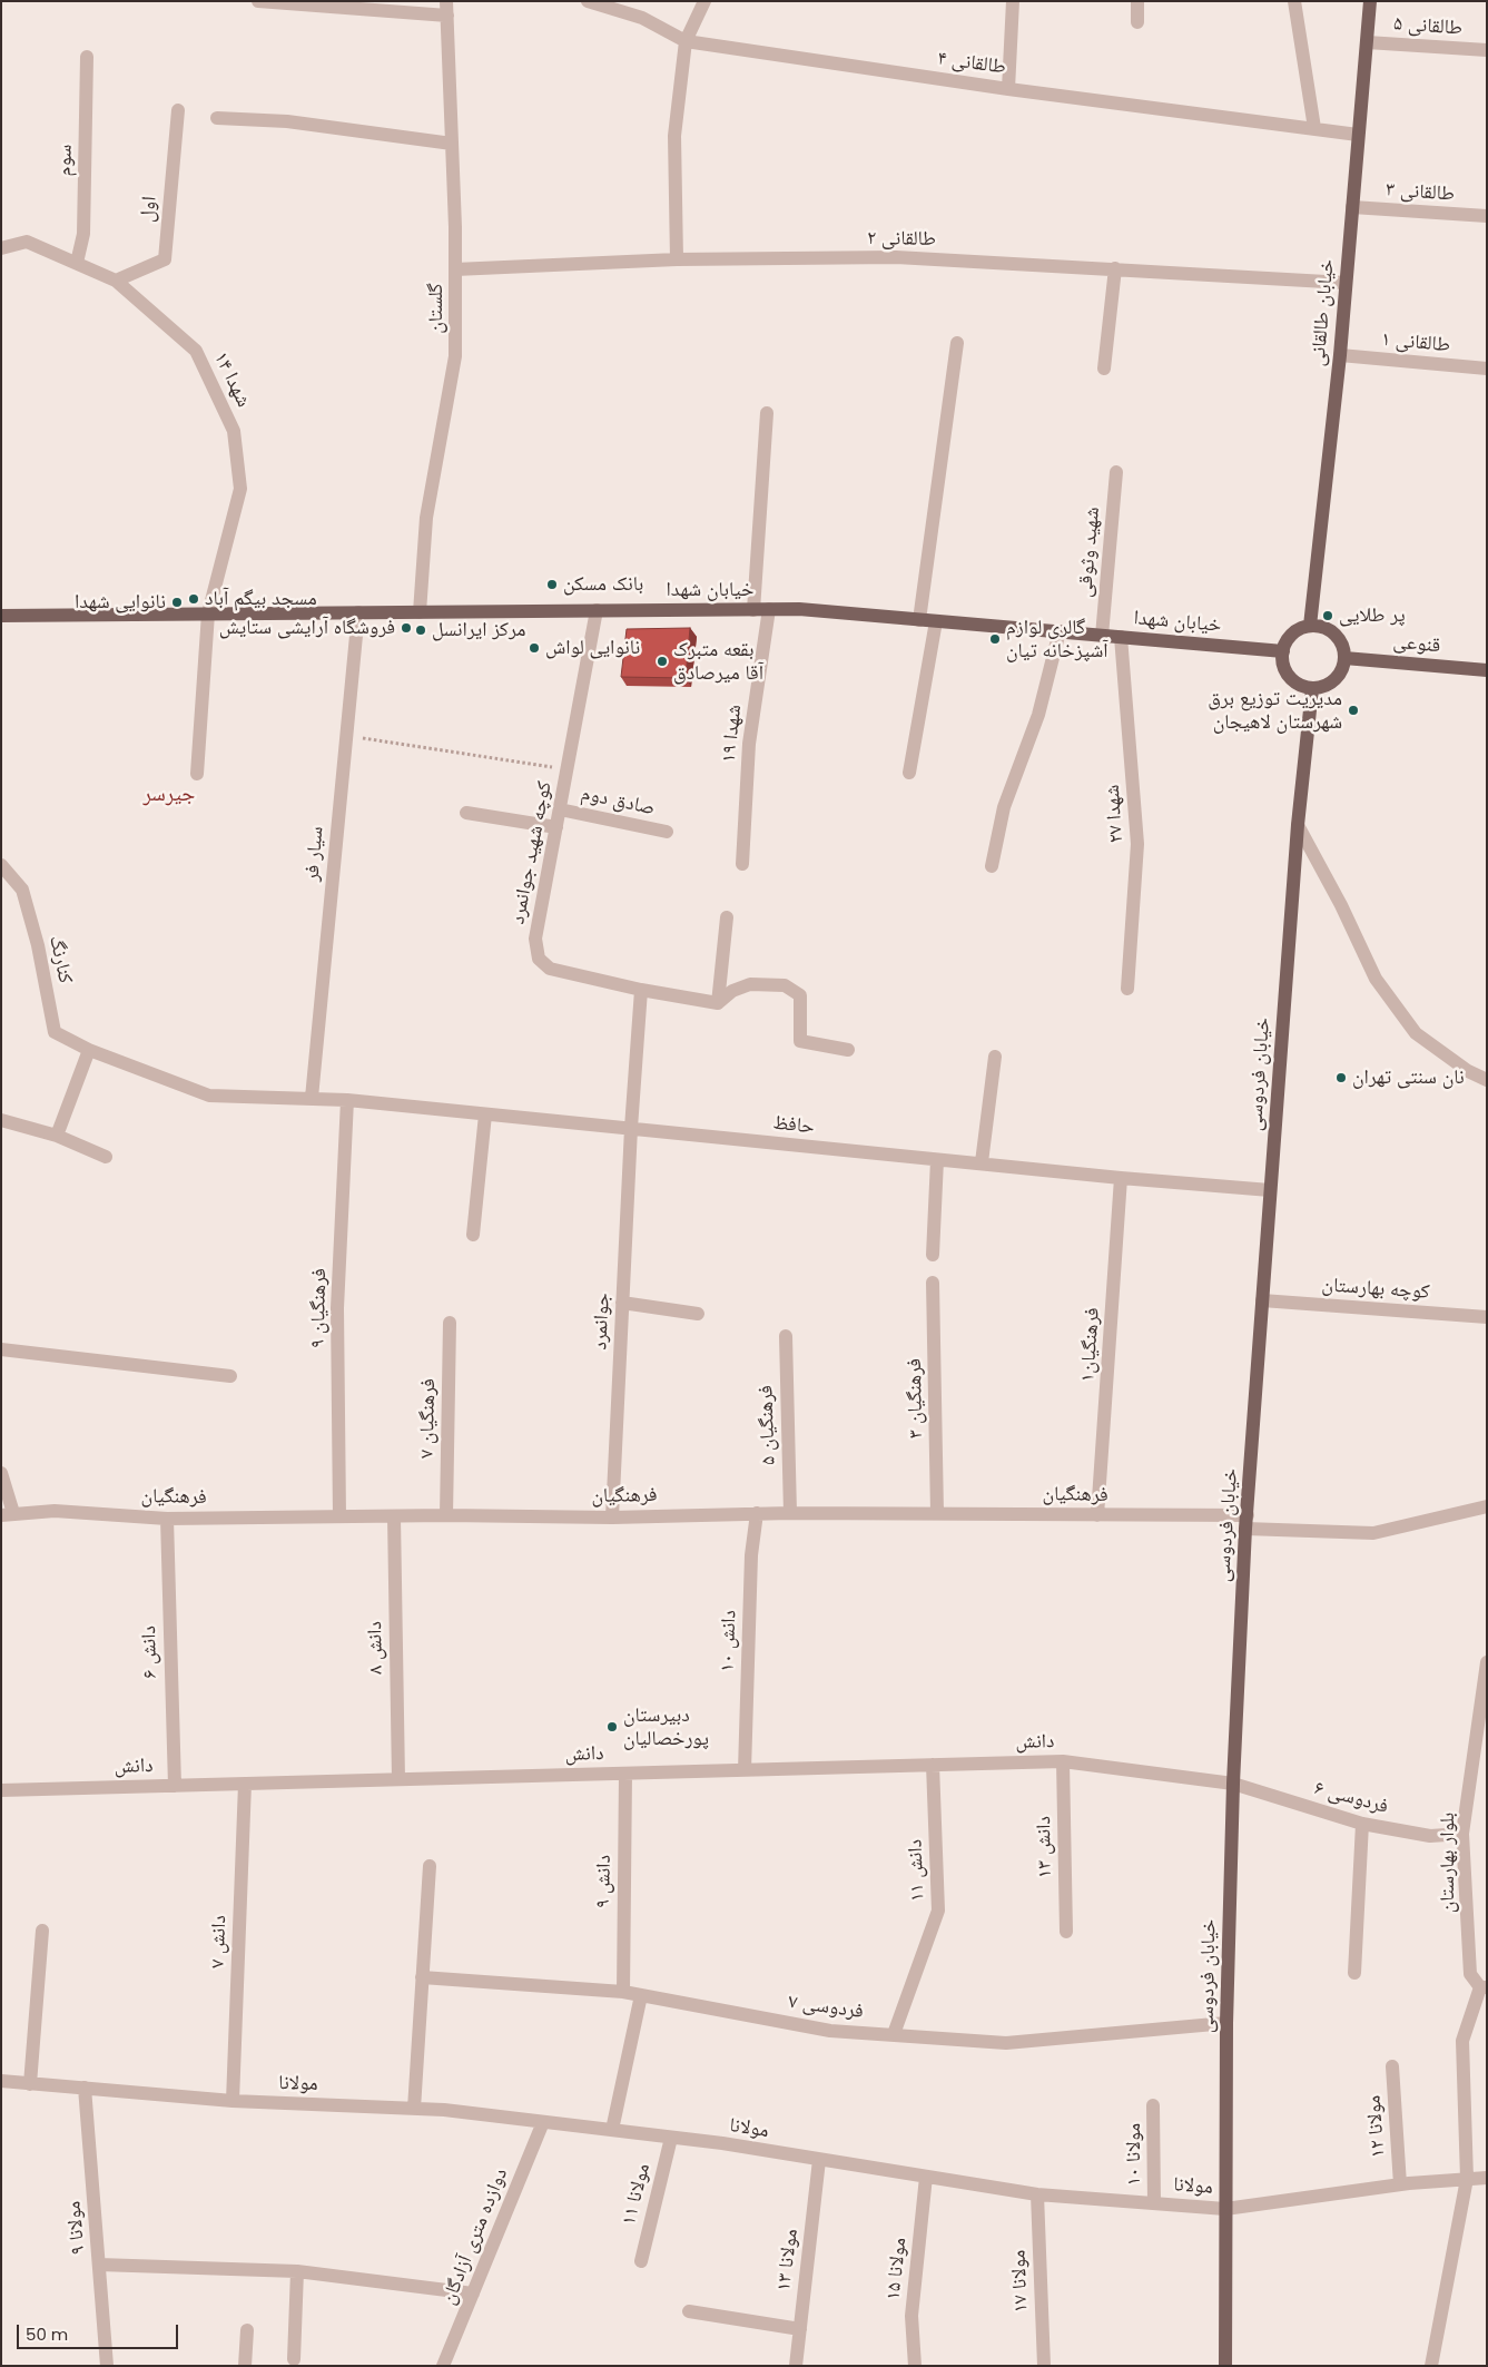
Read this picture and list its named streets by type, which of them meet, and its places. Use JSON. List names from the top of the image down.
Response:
{
  "streets": {
    "main road": [
      "خیابان طالقانی",
      "خیابان شهدا",
      "قنوعی",
      "خیابان فردوسی"
    ],
    "street": [
      "طالقانی ۵",
      "طالقانی ۴",
      "سوم",
      "طالقانی ۳",
      "اول",
      "طالقانی ۲",
      "گلستان",
      "طالقانی ۱",
      "شهدا ۱۴",
      "شهید وثوقی",
      "شهدا ۱۹",
      "صادق دوم",
      "۲۷ شهدا",
      "کوچه شهید جوانمرد",
      "سیار فر",
      "کنارنگ",
      "حافظ",
      "کوچه بهارستان",
      "فرهنگیان ۹",
      "جوانمرد",
      "فرهنگیان۱",
      "فرهنگیان ۳",
      "فرهنگیان ۷",
      "فرهنگیان ۵",
      "فرهنگیان",
      "دانش ۱۰",
      "دانش ۸",
      "دانش ۶",
      "دانش",
      "فردوسی ۶",
      "دانش ۱۳",
      "بلوار بهارستان",
      "دانش ۱۱",
      "دانش ۹",
      "دانش ۷",
      "فردوسی ۷",
      "مولانا",
      "مولانا ۱۲",
      "مولانا ۱۰",
      "مولانا ۱۱",
      "مولانا ۹",
      "دوازده متری آزادگان",
      "مولانا ۱۳",
      "مولانا ۱۵",
      "مولانا ۱۷"
    ]
  },
  "crossings": [
    ["طالقانی ۵", "خیابان طالقانی"],
    ["طالقانی ۴", "خیابان طالقانی"],
    ["سوم", "شهدا ۱۴"],
    ["طالقانی ۳", "خیابان طالقانی"],
    ["اول", "شهدا ۱۴"],
    ["طالقانی ۲", "گلستان"],
    ["طالقانی ۲", "خیابان طالقانی"],
    ["گلستان", "خیابان شهدا"],
    ["خیابان طالقانی", "طالقانی ۱"],
    ["خیابان طالقانی", "خیابان شهدا"],
    ["خیابان طالقانی", "قنوعی"],
    ["خیابان طالقانی", "خیابان فردوسی"],
    ["شهدا ۱۴", "خیابان شهدا"],
    ["شهید وثوقی", "خیابان شهدا"],
    ["خیابان شهدا", "قنوعی"],
    ["خیابان شهدا", "شهدا ۱۹"],
    ["خیابان شهدا", "۲۷ شهدا"],
    ["خیابان شهدا", "کوچه شهید جوانمرد"],
    ["خیابان شهدا", "سیار فر"],
    ["خیابان شهدا", "خیابان فردوسی"],
    ["قنوعی", "خیابان فردوسی"],
    ["صادق دوم", "کوچه شهید جوانمرد"],
    ["سیار فر", "کنارنگ"],
    ["سیار فر", "حافظ"],
    ["کنارنگ", "حافظ"],
    ["خیابان فردوسی", "حافظ"],
    ["خیابان فردوسی", "کوچه بهارستان"],
    ["خیابان فردوسی", "فرهنگیان"],
    ["خیابان فردوسی", "دانش"],
    ["خیابان فردوسی", "فردوسی ۶"],
    ["خیابان فردوسی", "فردوسی ۷"],
    ["خیابان فردوسی", "مولانا"],
    ["حافظ", "فرهنگیان ۹"],
    ["حافظ", "جوانمرد"],
    ["حافظ", "فرهنگیان۱"],
    ["فرهنگیان ۹", "فرهنگیان"],
    ["جوانمرد", "فرهنگیان"],
    ["فرهنگیان۱", "فرهنگیان"],
    ["فرهنگیان ۳", "فرهنگیان"],
    ["فرهنگیان ۷", "فرهنگیان"],
    ["فرهنگیان ۵", "فرهنگیان"],
    ["فرهنگیان", "دانش ۱۰"],
    ["فرهنگیان", "دانش ۸"],
    ["فرهنگیان", "دانش ۶"],
    ["دانش ۱۰", "دانش"],
    ["دانش ۸", "دانش"],
    ["دانش ۶", "دانش"],
    ["دانش", "فردوسی ۶"],
    ["دانش", "دانش ۱۳"],
    ["دانش", "دانش ۱۱"],
    ["دانش", "دانش ۹"],
    ["دانش", "دانش ۷"],
    ["فردوسی ۶", "بلوار بهارستان"],
    ["دانش ۱۱", "فردوسی ۷"],
    ["دانش ۹", "فردوسی ۷"],
    ["دانش ۷", "مولانا"],
    ["مولانا", "مولانا ۱۲"],
    ["مولانا", "مولانا ۱۰"],
    ["مولانا", "مولانا ۱۱"],
    ["مولانا", "مولانا ۹"],
    ["مولانا", "دوازده متری آزادگان"],
    ["مولانا", "مولانا ۱۳"],
    ["مولانا", "مولانا ۱۵"],
    ["مولانا", "مولانا ۱۷"]
  ],
  "districts": ["جیرسر"],
  "places": [
    "بانک مسکن",
    "مسجد بیگم آباد",
    "نانوایی شهدا",
    "پر طلایی",
    "فروشگاه آرایشی ستایش",
    "مرکز ایرانسل",
    "گالری لوازم آشپزخانه تیان",
    "نانوایی لواش",
    "بقعه متبرک آقا میرصادق",
    "مدیریت توزیع برق شهرستان لاهیجان",
    "نان سنتی تهران",
    "دبیرستان پورخصالیان"
  ],
  "scale_bar": "50 m"
}
